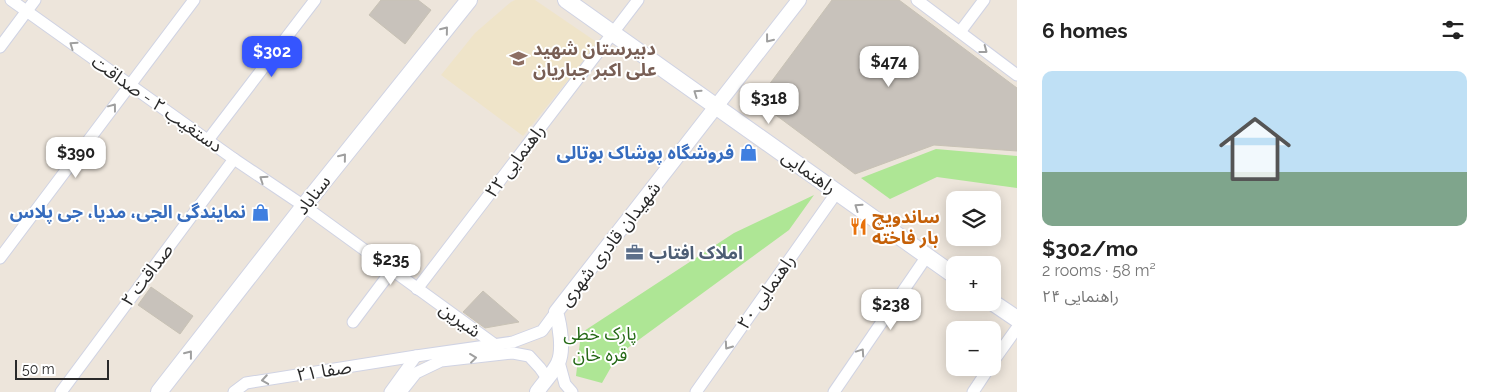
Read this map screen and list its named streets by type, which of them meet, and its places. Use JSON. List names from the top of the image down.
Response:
{
  "streets": {
    "main road": ["راهنمایی", "سناباد"],
    "street": [
      "دستغیب ۲ - صداقت",
      "راهنمایی ۲۲",
      "شهیدان قادری شهری",
      "صداقت ۲",
      "راهنمایی ۲۰",
      "شیرین",
      "صفا ۲۱"
    ]
  },
  "crossings": [
    ["دستغیب ۲ - صداقت", "سناباد"],
    ["دستغیب ۲ - صداقت", "صداقت ۲"],
    ["دستغیب ۲ - صداقت", "شیرین"],
    ["راهنمایی ۲۲", "راهنمایی"],
    ["راهنمایی ۲۲", "شیرین"],
    ["راهنمایی", "شهیدان قادری شهری"],
    ["راهنمایی", "راهنمایی ۲۰"],
    ["سناباد", "شیرین"],
    ["شهیدان قادری شهری", "صفا ۲۱"],
    ["شیرین", "صفا ۲۱"]
  ],
  "one_way": [
    "دستغیب ۲ - صداقت",
    "راهنمایی",
    "سناباد",
    "راهنمایی ۲۰",
    "صفا ۲۱"
  ],
  "parks": ["پارک خطی قره خان"],
  "places": {
    "school or university": ["دبیرستان شهید علی اکبر جباریان"],
    "shop": ["فروشگاه پوشاک بوتالی", "نمایندگی الجی، مدیا، جی پلاس"],
    "restaurant": ["ساندویچ بار فاخته"],
    "office": ["املاک افتاب"]
  },
  "scale_bar": "50 m",
  "page": {
    "heading": "6 homes",
    "price": [
      "$302",
      "$474",
      "$318",
      "$390",
      "$235",
      "$238"
    ],
    "list": [
      {
        "name": "$302/mo",
        "note": "2 rooms · 58 m² · راهنمایی ۲۴"
      }
    ],
    "map_buttons": ["+", "−"],
    "scale": "50 m"
  }
}
